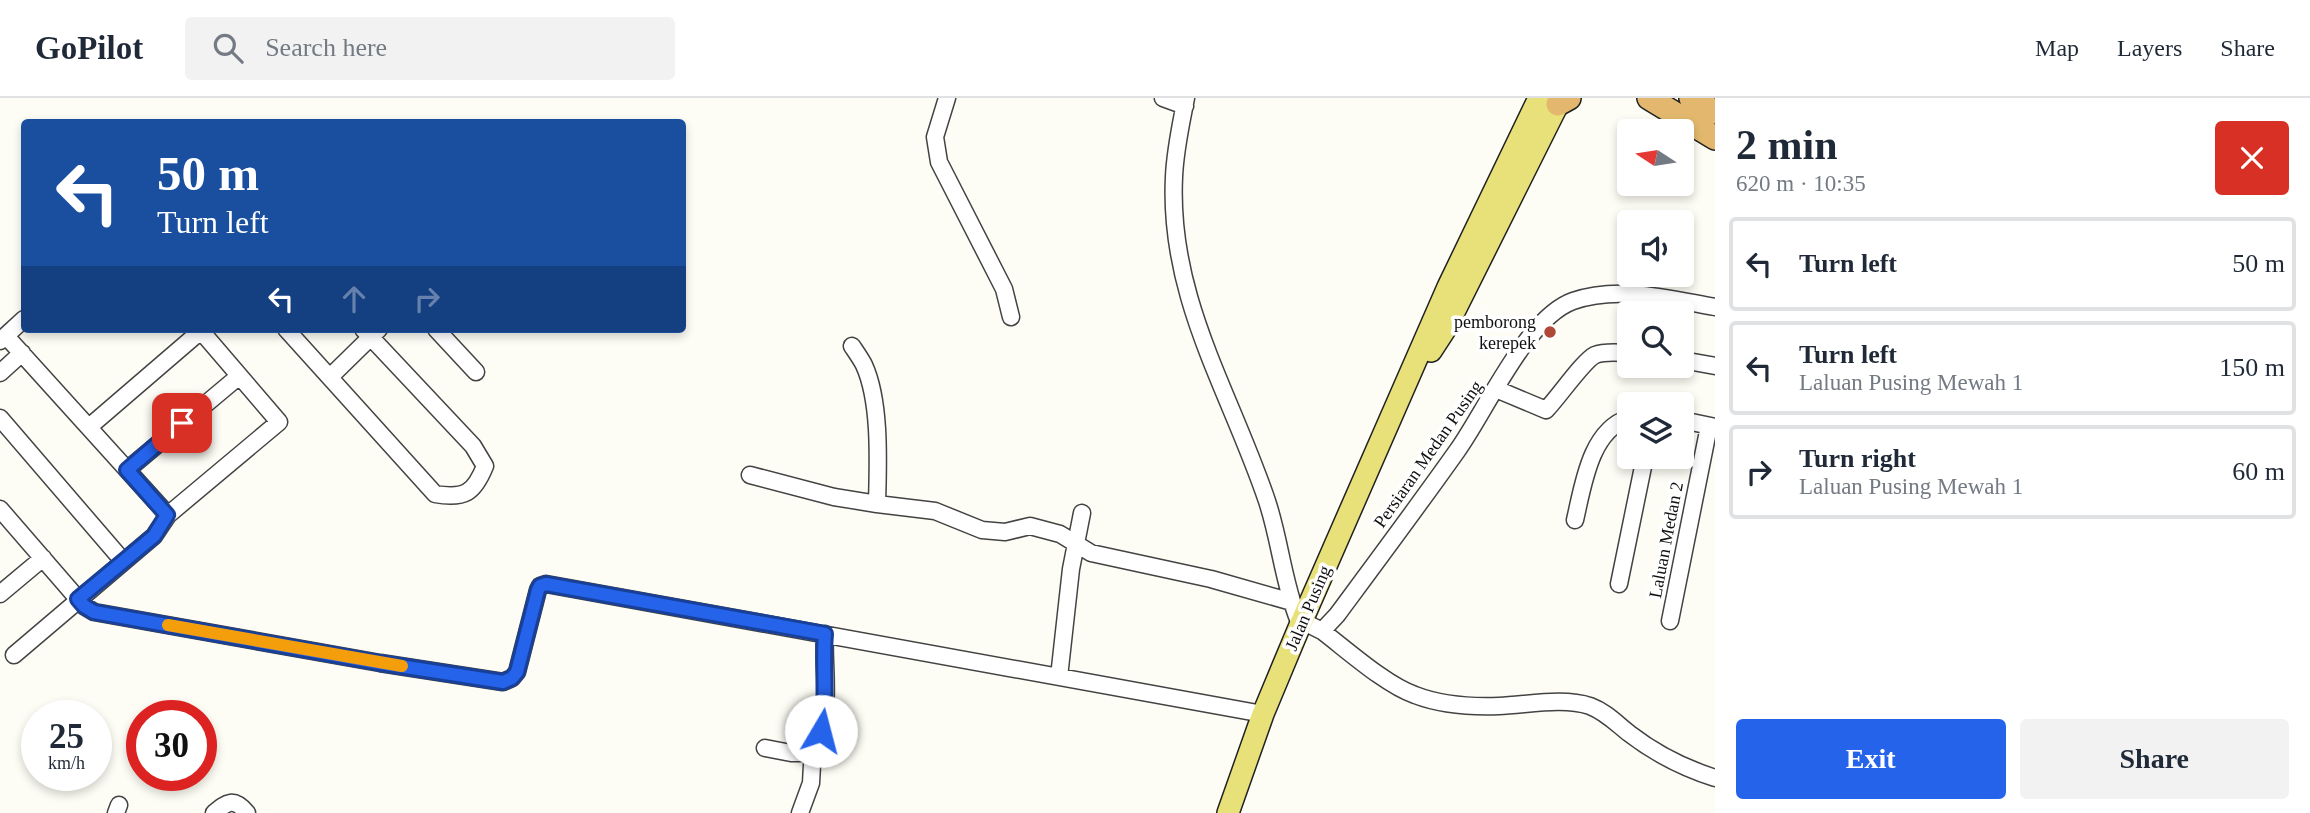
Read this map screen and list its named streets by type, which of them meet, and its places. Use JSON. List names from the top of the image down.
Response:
{
  "streets": {
    "main road": ["Jalan Pusing"],
    "street": ["Persiaran Medan Pusing", "Laluan Medan 2"]
  },
  "places": ["pemborong kerepek"],
  "north": "left",
  "page": {
    "header": "GoPilot",
    "search": "Search here",
    "nav": ["Map", "Layers", "Share"],
    "heading": ["2 min", "620 m · 10:35"],
    "turn": ["50 m", "Turn left"],
    "list": [
      {
        "name": "Turn left",
        "value": "50 m"
      },
      {
        "name": "Turn left",
        "note": "Laluan Pusing Mewah 1",
        "value": "150 m"
      },
      {
        "name": "Turn right",
        "note": "Laluan Pusing Mewah 1",
        "value": "60 m"
      }
    ],
    "speed": "25 km/h",
    "limit": "30",
    "buttons": ["Exit", "Share"]
  }
}
